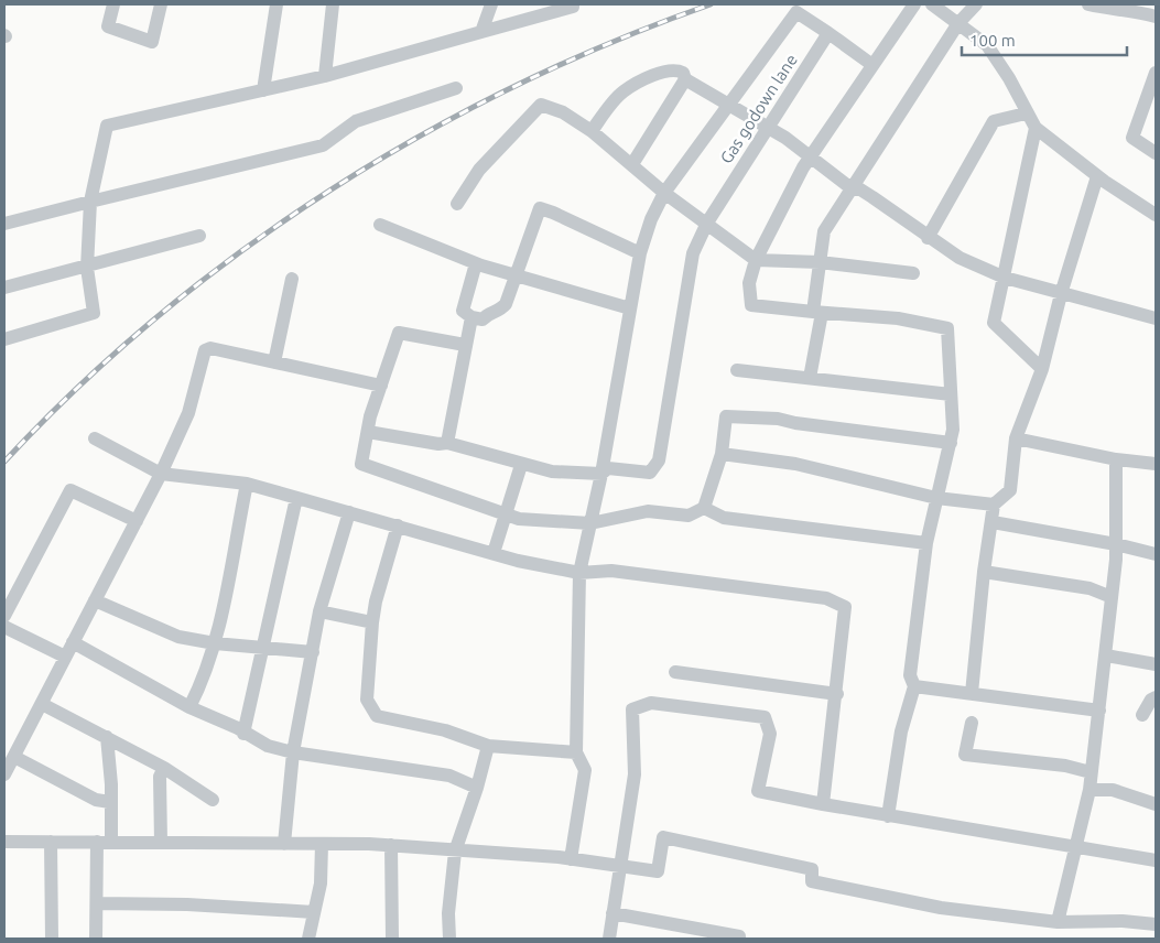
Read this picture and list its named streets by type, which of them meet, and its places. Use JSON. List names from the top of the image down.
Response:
{
  "streets": {
    "street": ["Gas godown lane"]
  },
  "scale_bar": "100 m"
}
